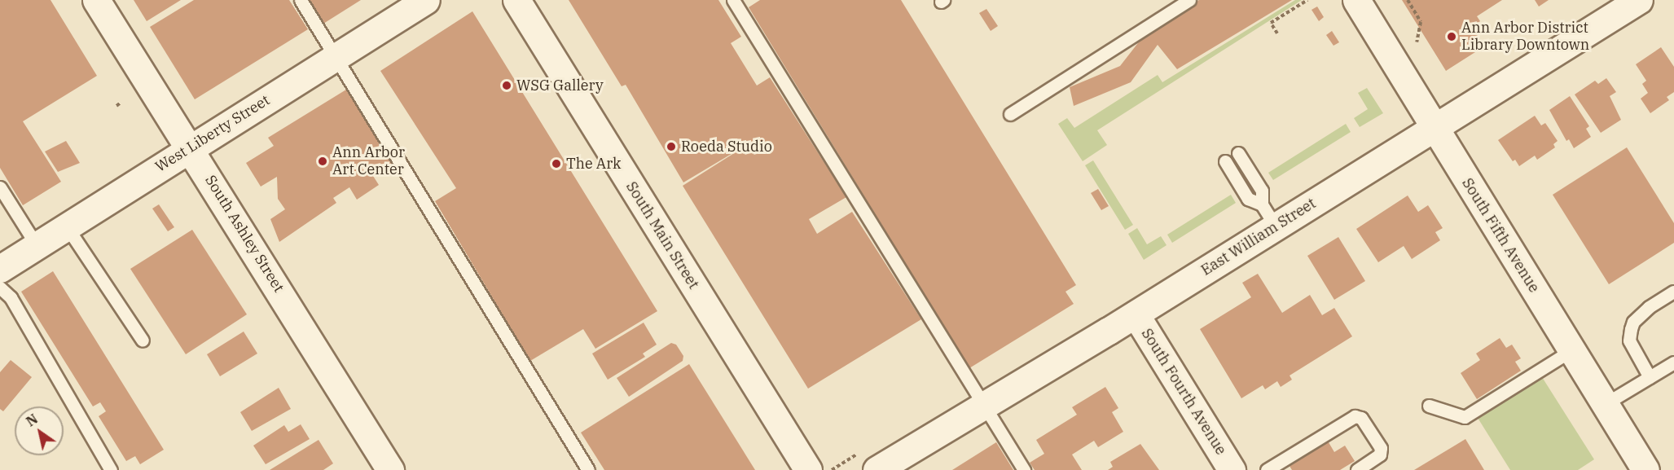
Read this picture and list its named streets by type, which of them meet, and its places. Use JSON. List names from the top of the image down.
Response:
{
  "streets": {
    "street": [
      "West Liberty Street",
      "South Ashley Street",
      "South Main Street",
      "South Fifth Avenue",
      "East William Street",
      "South Fourth Avenue"
    ]
  },
  "crossings": [
    ["West Liberty Street", "South Ashley Street"],
    ["South Fifth Avenue", "East William Street"],
    ["East William Street", "South Fourth Avenue"]
  ],
  "places": [
    "Ann Arbor District Library Downtown",
    "WSG Gallery",
    "Roeda Studio",
    "Ann Arbor Art Center",
    "The Ark"
  ],
  "north": "top left"
}
